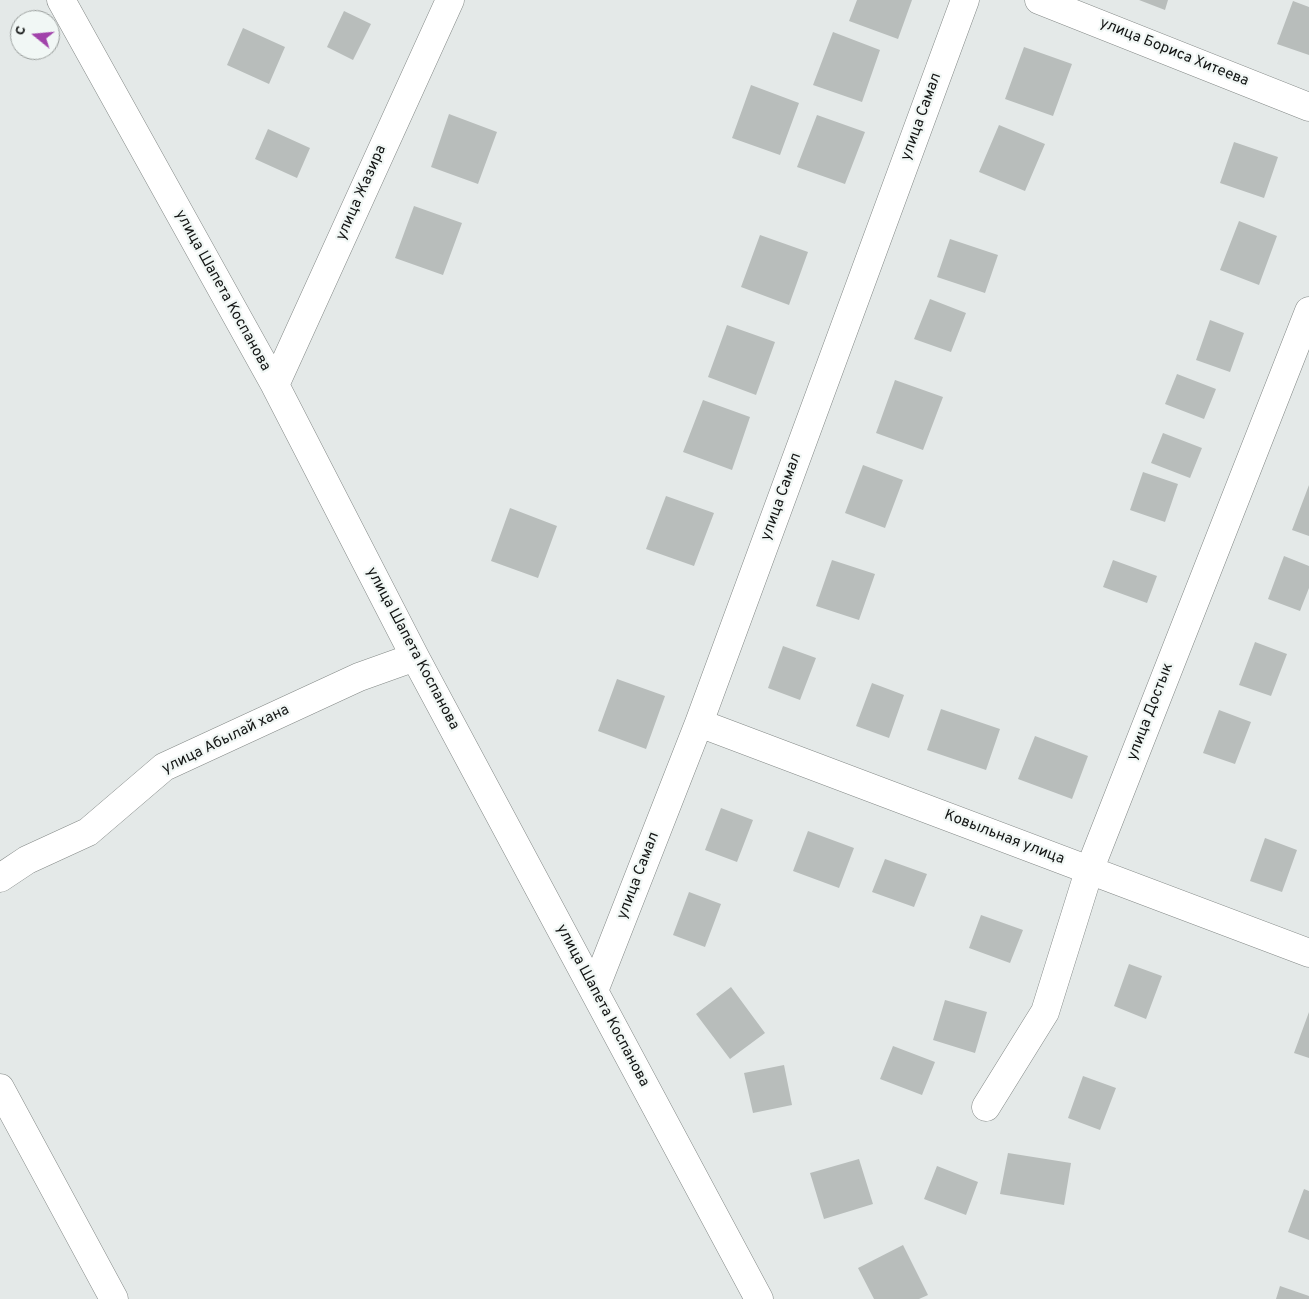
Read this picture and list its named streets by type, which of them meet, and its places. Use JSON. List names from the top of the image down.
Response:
{
  "streets": {
    "street": [
      "улица Бориса Хитеева",
      "улица Самал",
      "улица Жазира",
      "улица Шапета Коспанова",
      "улица Достык",
      "улица Абылай хана",
      "Ковыльная улица"
    ]
  },
  "crossings": [
    ["улица Самал", "улица Шапета Коспанова"],
    ["улица Самал", "Ковыльная улица"],
    ["улица Жазира", "улица Шапета Коспанова"],
    ["улица Шапета Коспанова", "улица Абылай хана"],
    ["улица Достык", "Ковыльная улица"]
  ],
  "north": "left"
}
